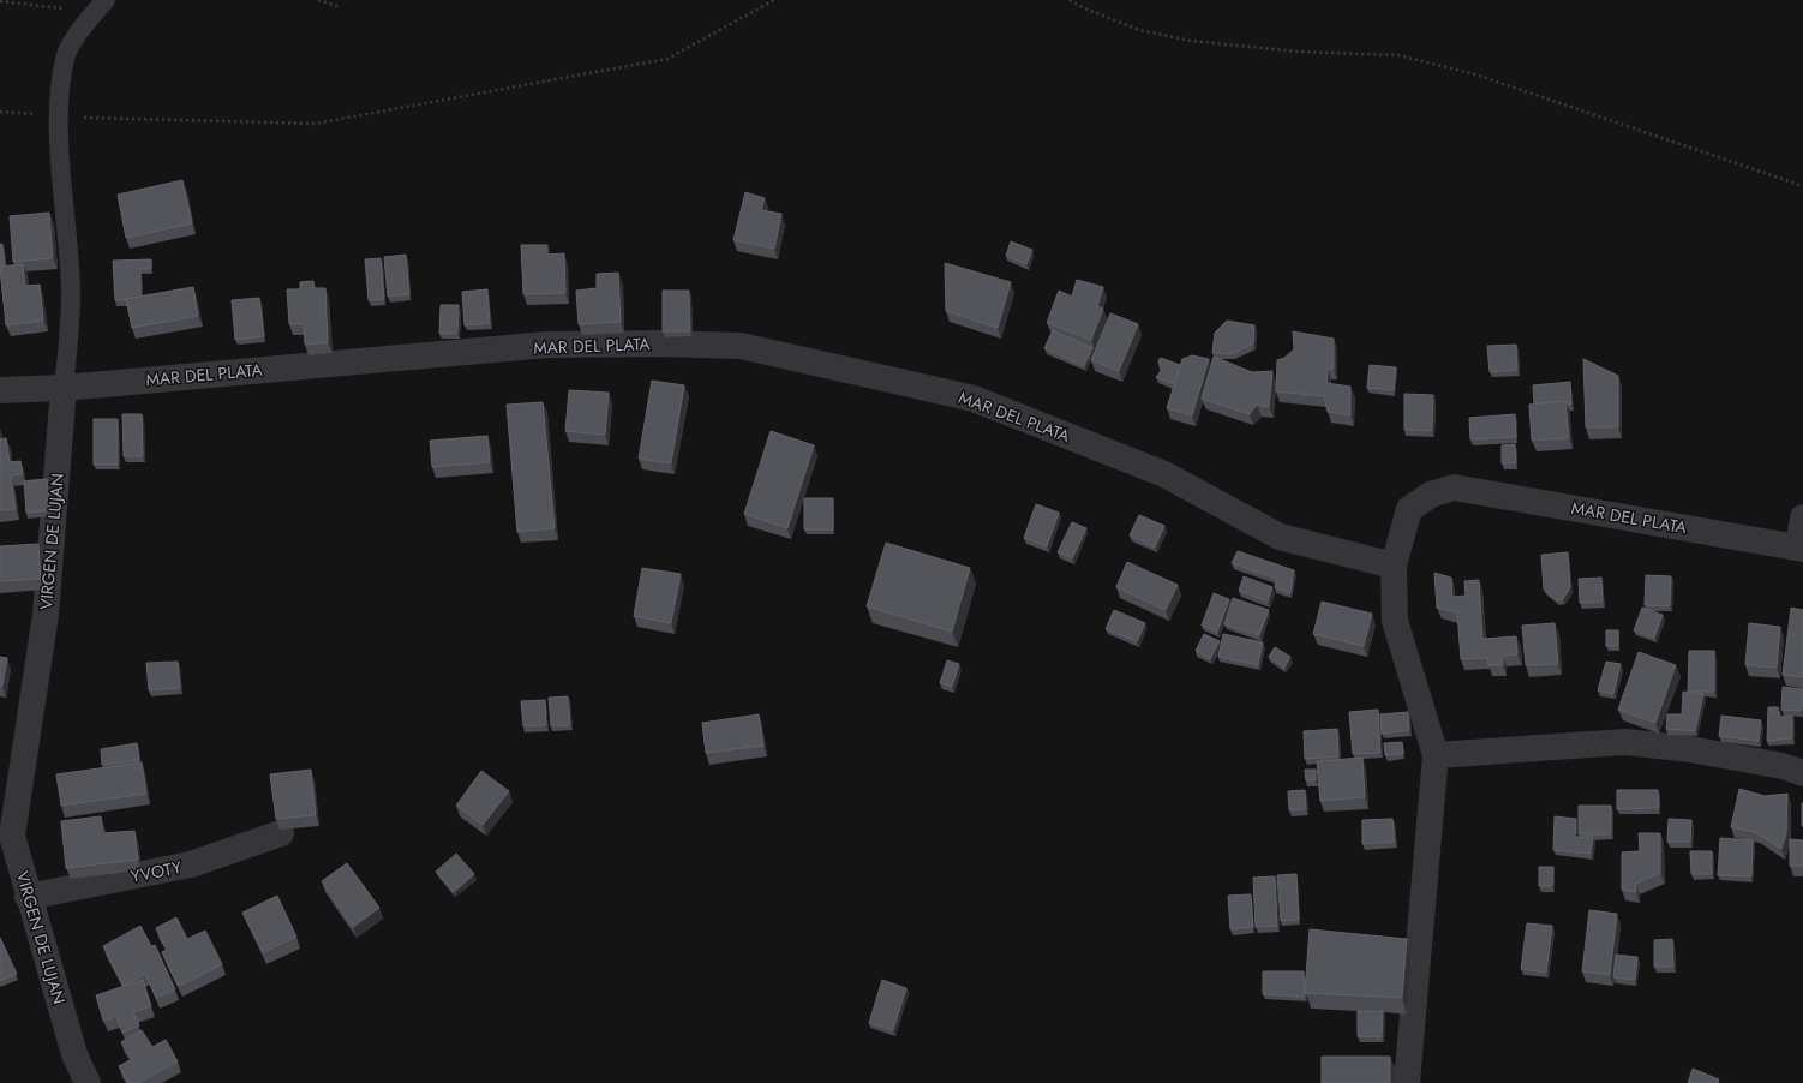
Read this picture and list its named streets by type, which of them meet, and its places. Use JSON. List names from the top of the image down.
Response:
{
  "streets": {
    "street": ["MAR DEL PLATA", "VIRGEN DE LUJAN", "YVOTY"]
  },
  "crossings": [
    ["MAR DEL PLATA", "VIRGEN DE LUJAN"],
    ["VIRGEN DE LUJAN", "YVOTY"]
  ]
}
